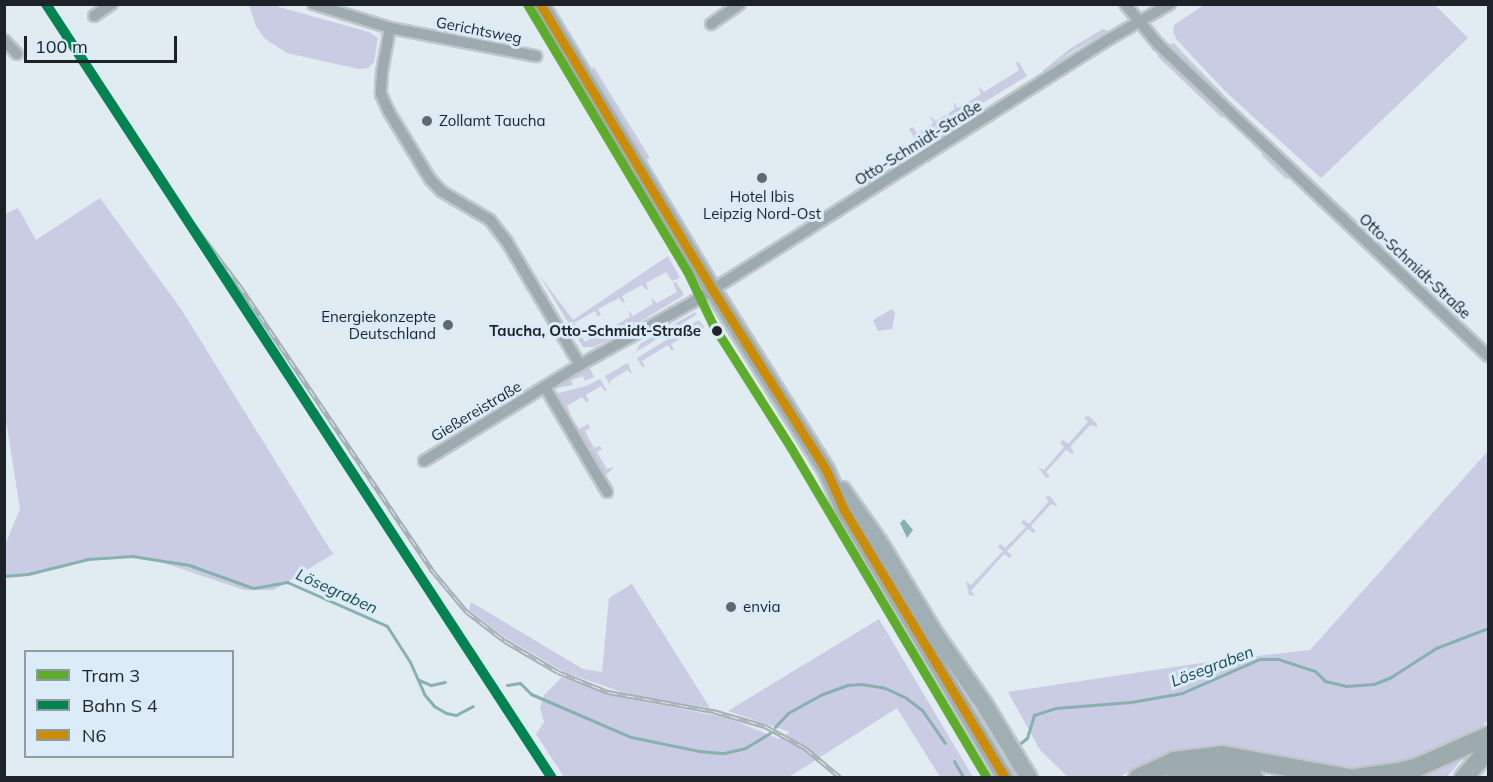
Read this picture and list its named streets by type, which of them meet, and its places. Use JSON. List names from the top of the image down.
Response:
{
  "streets": {
    "street": ["Gerichtsweg", "Otto-Schmidt-Straße", "Gießereistraße"]
  },
  "crossings": [
    ["Otto-Schmidt-Straße", "Gießereistraße"]
  ],
  "water": ["Lösegraben"],
  "places": [
    "Zollamt Taucha",
    "Hotel Ibis Leipzig Nord-Ost",
    "Energiekonzepte Deutschland",
    "Taucha, Otto-Schmidt-Straße",
    "envia"
  ],
  "lines": ["tram line 3", "transit line N6"],
  "legend": ["Tram 3", "Bahn S 4", "N6"],
  "scale_bar": "100 m"
}
